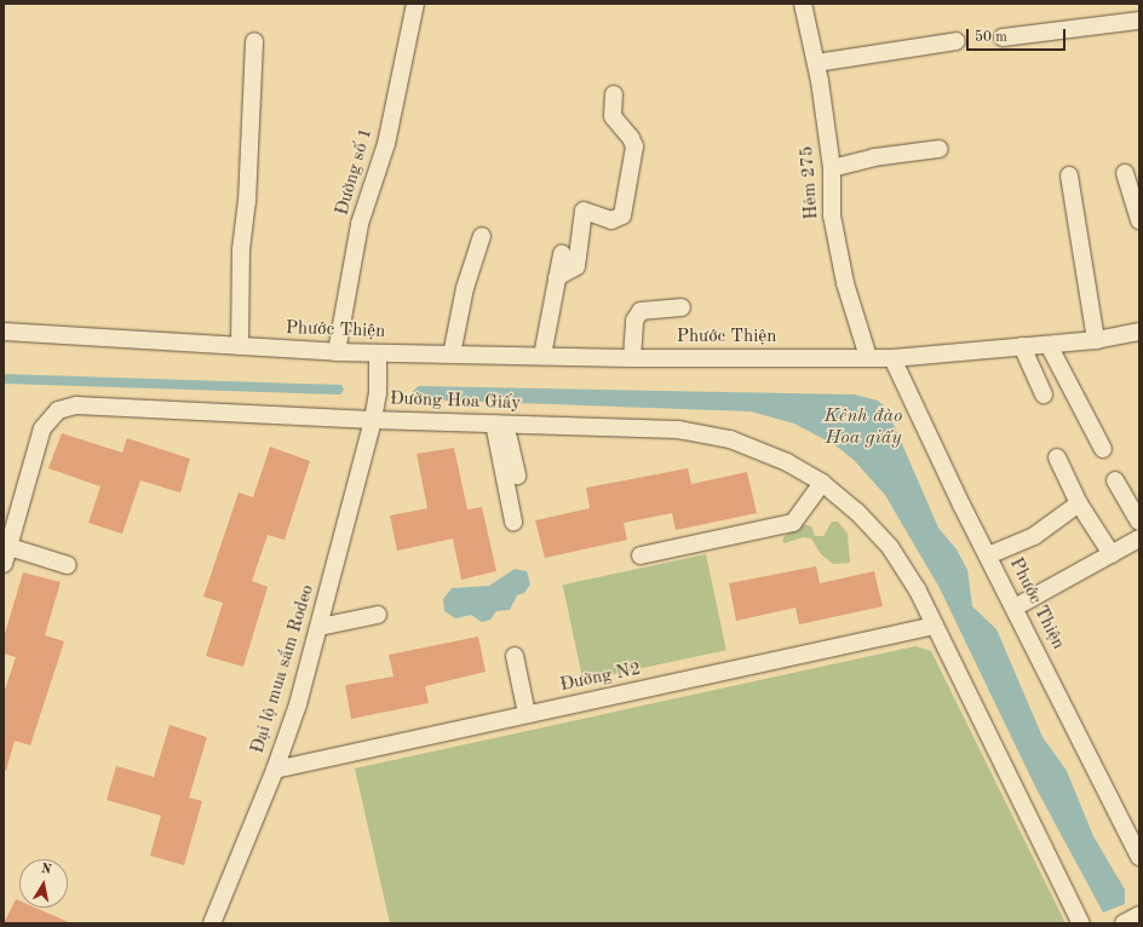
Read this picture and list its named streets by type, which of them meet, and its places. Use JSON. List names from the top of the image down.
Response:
{
  "streets": {
    "street": [
      "Đường số 1",
      "Hẻm 275",
      "Phước Thiện",
      "Đường Hoa Giấy",
      "Đại lộ mua sắm Rodeo",
      "Đường N2"
    ]
  },
  "crossings": [
    ["Đường số 1", "Phước Thiện"],
    ["Hẻm 275", "Phước Thiện"],
    ["Phước Thiện", "Đại lộ mua sắm Rodeo"],
    ["Đường Hoa Giấy", "Đại lộ mua sắm Rodeo"],
    ["Đường Hoa Giấy", "Đường N2"],
    ["Đại lộ mua sắm Rodeo", "Đường N2"]
  ],
  "water": ["Kênh đào Hoa giấy"],
  "scale_bar": "50 m",
  "north": "top"
}
